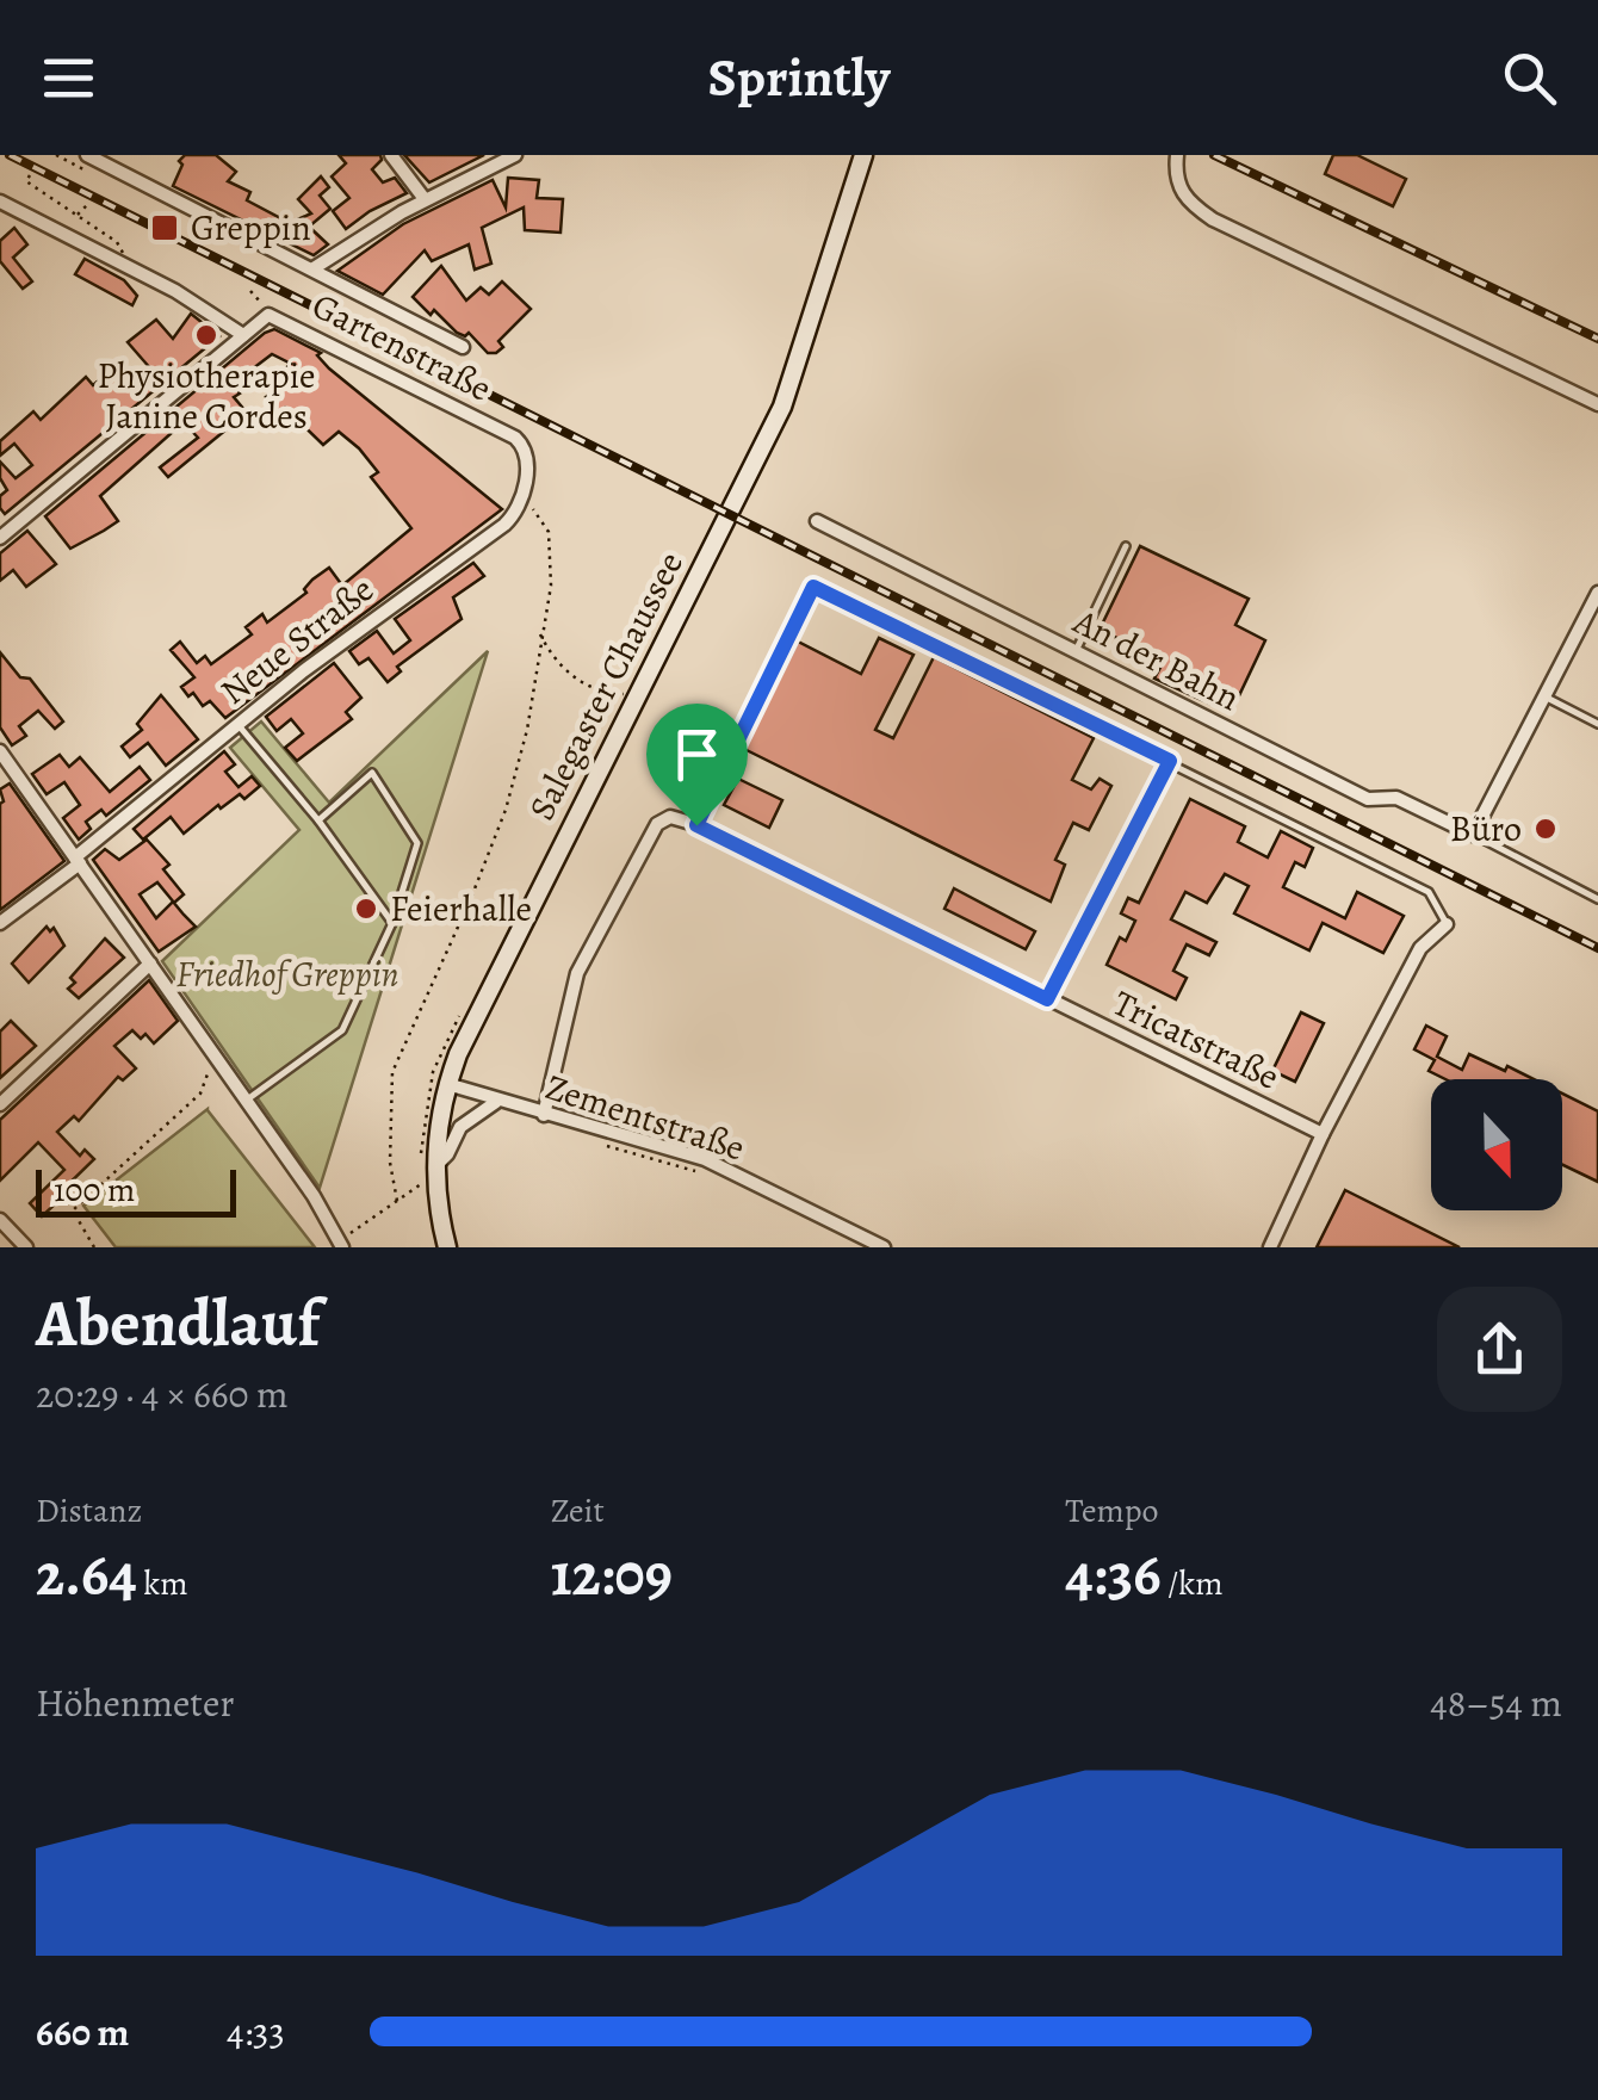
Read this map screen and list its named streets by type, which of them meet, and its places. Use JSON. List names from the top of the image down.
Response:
{
  "streets": {
    "main road": ["Salegaster Chaussee"],
    "street": [
      "Gartenstraße",
      "Neue Straße",
      "An der Bahn",
      "Tricatstraße",
      "Zementstraße"
    ]
  },
  "crossings": [
    ["Gartenstraße", "Neue Straße"],
    ["Salegaster Chaussee", "Zementstraße"],
    ["Tricatstraße", "Zementstraße"]
  ],
  "parks": ["Friedhof Greppin"],
  "places": {
    "transit": ["Greppin"],
    "other": ["Physiotherapie Janine Cordes", "Büro", "Feierhalle"]
  },
  "scale_bar": "100 m",
  "north": "bottom",
  "page": {
    "header": "Sprintly",
    "scale": "100 m",
    "heading": ["Abendlauf", "20:29 · 4 × 660 m"],
    "stats": [
      ["Distanz", "2.64 km"],
      ["Zeit", "12:09"],
      ["Tempo", "4:36 /km"]
    ],
    "chart": ["Höhenmeter", "48–54 m"],
    "list": [
      {
        "name": "660 m",
        "note": "4:33"
      }
    ]
  }
}
